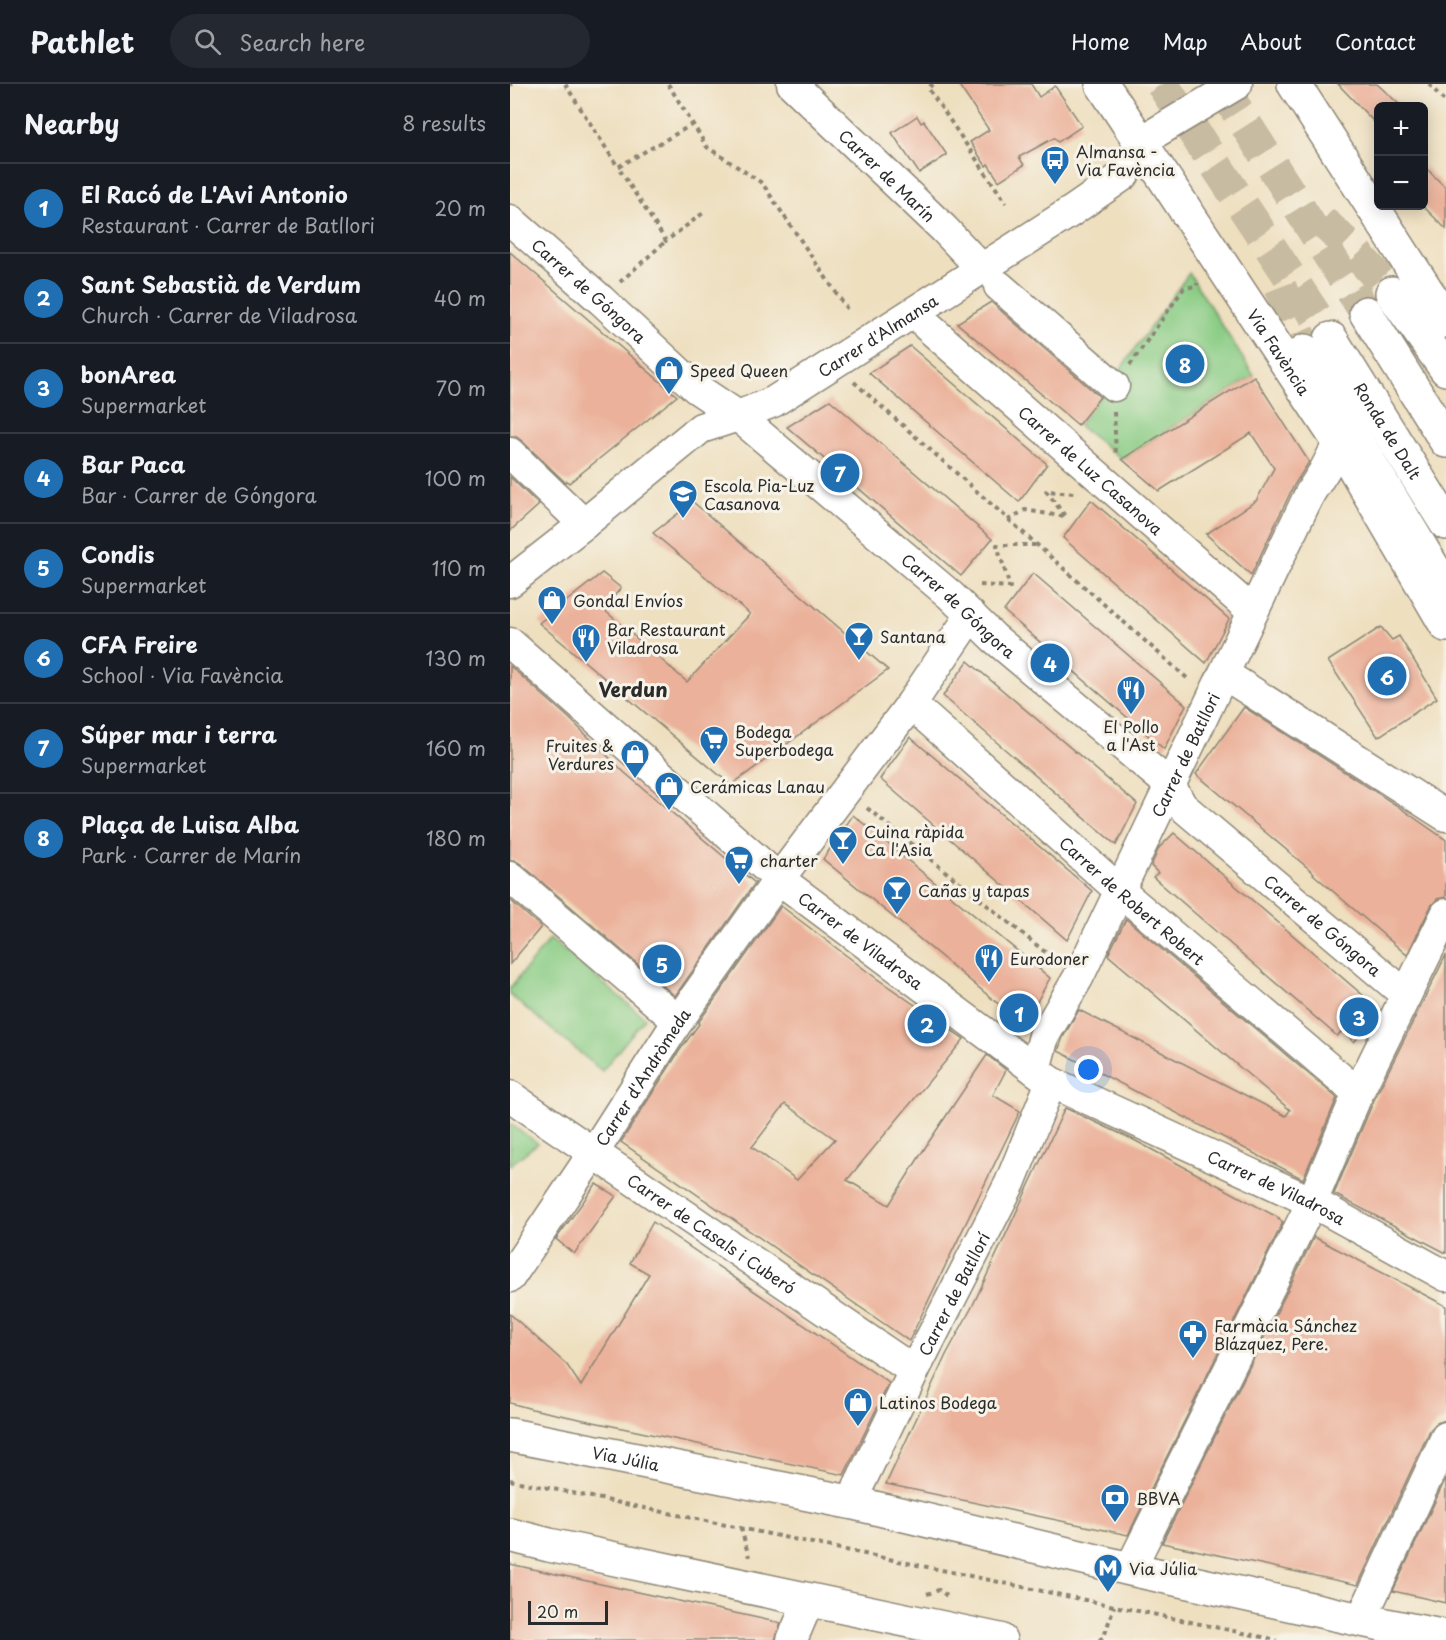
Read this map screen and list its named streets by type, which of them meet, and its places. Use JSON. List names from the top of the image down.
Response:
{
  "streets": {
    "main road": ["Via Favència", "Ronda de Dalt", "Via Júlia"],
    "street": [
      "Carrer de Marín",
      "Carrer de Góngora",
      "Carrer d'Almansa",
      "Carrer de Luz Casanova",
      "Carrer de Batllori",
      "Carrer de Robert Robert",
      "Carrer de Viladrosa",
      "Carrer d'Andròmeda",
      "Carrer de Casals i Cuberó",
      "Carrer de Batllorí"
    ]
  },
  "crossings": [
    ["Carrer de Marín", "Carrer d'Almansa"],
    ["Carrer de Góngora", "Carrer d'Almansa"],
    ["Carrer de Góngora", "Carrer de Batllori"],
    ["Carrer de Góngora", "Carrer d'Andròmeda"],
    ["Carrer d'Almansa", "Via Favència"],
    ["Via Favència", "Carrer de Batllori"],
    ["Carrer de Luz Casanova", "Carrer de Batllori"],
    ["Carrer de Batllori", "Carrer de Robert Robert"],
    ["Carrer de Batllori", "Carrer de Viladrosa"],
    ["Carrer de Batllori", "Carrer de Batllorí"],
    ["Carrer de Robert Robert", "Carrer d'Andròmeda"],
    ["Carrer de Viladrosa", "Carrer d'Andròmeda"],
    ["Carrer de Viladrosa", "Carrer de Batllorí"],
    ["Carrer d'Andròmeda", "Carrer de Casals i Cuberó"],
    ["Carrer de Casals i Cuberó", "Carrer de Batllorí"],
    ["Carrer de Batllorí", "Via Júlia"]
  ],
  "districts": ["Verdun"],
  "places": {
    "bus stop": ["Almansa - Via Favència"],
    "shop": [
      "Speed Queen",
      "Gondal Envíos",
      "Fruites & Verdures",
      "Cerámicas Lanau",
      "Latinos Bodega"
    ],
    "school or university": ["Escola Pia-Luz Casanova"],
    "bar": ["Santana", "Cuina ràpida Ca l'Asia", "Cañas y tapas"],
    "restaurant": ["Bar Restaurant Viladrosa", "El Pollo a l'Ast", "Eurodoner"],
    "supermarket": ["Bodega Superbodega", "charter"],
    "pharmacy": ["Farmàcia Sánchez Blázquez, Pere."],
    "bank": ["BBVA"],
    "metro station": ["Via Júlia"]
  },
  "scale_bar": "20 m",
  "page": {
    "header": "Pathlet",
    "search": "Search here",
    "nav": [
      "Home",
      "Map",
      "About",
      "Contact"
    ],
    "heading": ["Nearby", "8 results"],
    "map_buttons": ["+", "−"],
    "list": [
      {
        "mark": "1",
        "name": "El Racó de L'Avi Antonio",
        "note": "Restaurant · Carrer de Batllori",
        "value": "20 m"
      },
      {
        "mark": "2",
        "name": "Sant Sebastià de Verdum",
        "note": "Church · Carrer de Viladrosa",
        "value": "40 m"
      },
      {
        "mark": "3",
        "name": "bonArea",
        "note": "Supermarket",
        "value": "70 m"
      },
      {
        "mark": "4",
        "name": "Bar Paca",
        "note": "Bar · Carrer de Góngora",
        "value": "100 m"
      },
      {
        "mark": "5",
        "name": "Condis",
        "note": "Supermarket",
        "value": "110 m"
      },
      {
        "mark": "6",
        "name": "CFA Freire",
        "note": "School · Via Favència",
        "value": "130 m"
      },
      {
        "mark": "7",
        "name": "Súper mar i terra",
        "note": "Supermarket",
        "value": "160 m"
      },
      {
        "mark": "8",
        "name": "Plaça de Luisa Alba",
        "note": "Park · Carrer de Marín",
        "value": "180 m"
      }
    ],
    "pins": [
      "8",
      "7",
      "4",
      "6",
      "5",
      "1",
      "3",
      "2"
    ],
    "scale": "20 m"
  }
}
